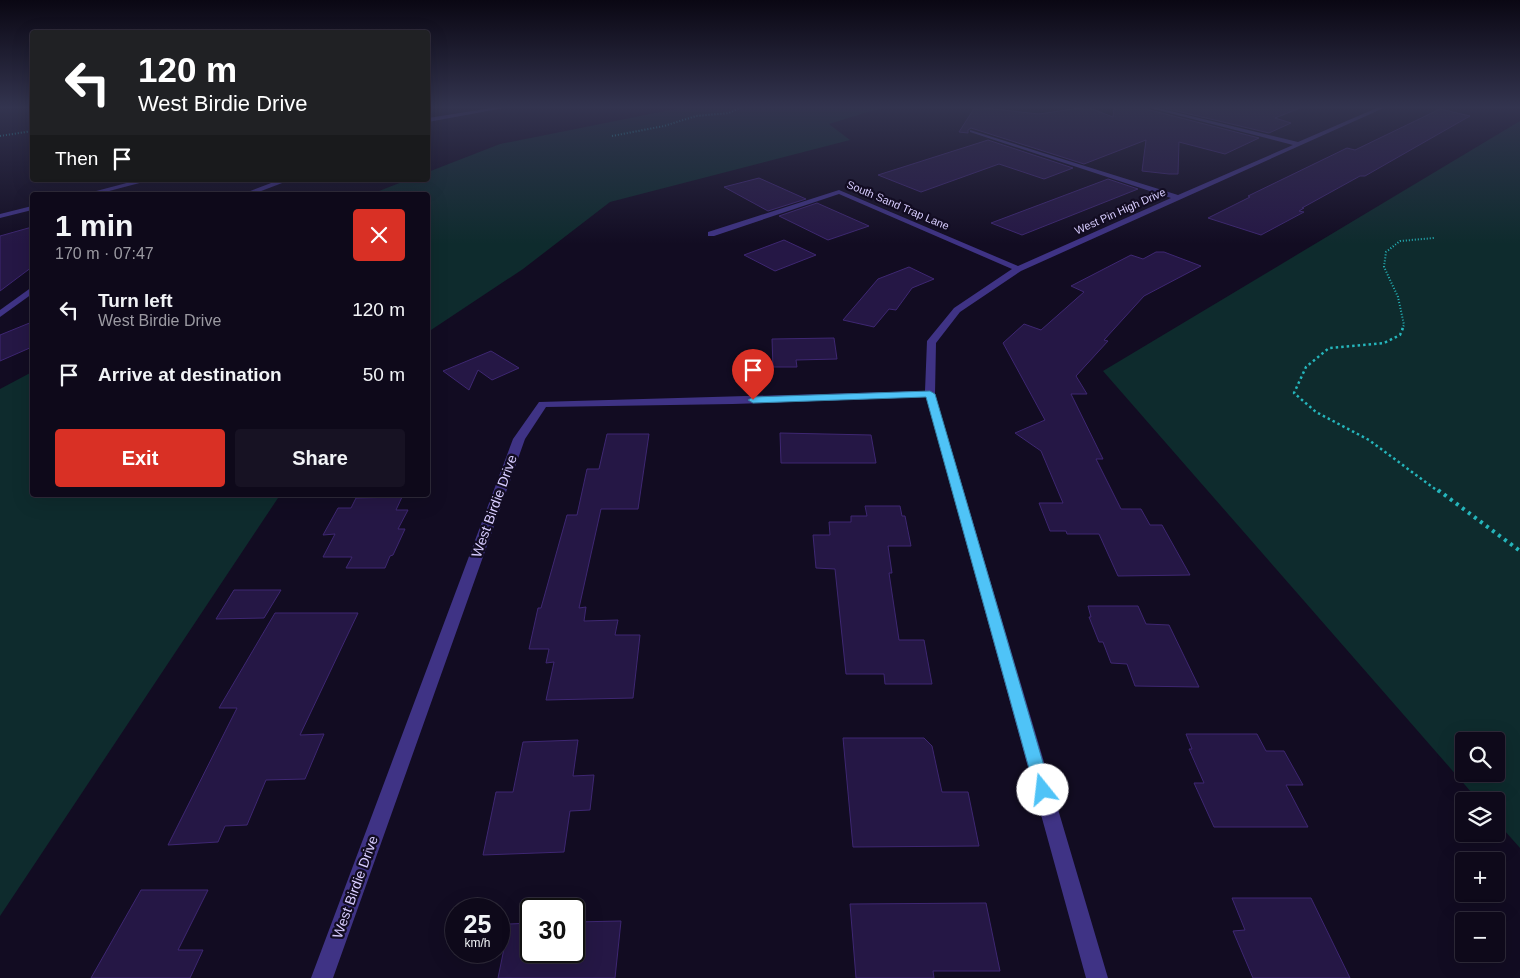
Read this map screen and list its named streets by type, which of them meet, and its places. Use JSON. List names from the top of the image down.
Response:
{
  "streets": {
    "street": ["South Sand Trap Lane", "West Pin High Drive", "West Birdie Drive"]
  },
  "crossings": [
    ["South Sand Trap Lane", "West Pin High Drive"],
    ["West Pin High Drive", "West Birdie Drive"]
  ],
  "page": {
    "turn": ["120 m", "West Birdie Drive"],
    "then": "Then",
    "heading": ["1 min", "170 m · 07:47"],
    "list": [
      {
        "name": "Turn left",
        "note": "West Birdie Drive",
        "value": "120 m"
      },
      {
        "name": "Arrive at destination",
        "value": "50 m"
      }
    ],
    "buttons": ["Exit", "Share"],
    "map_buttons": ["+", "−"],
    "speed": "25 km/h",
    "limit": "30"
  }
}
